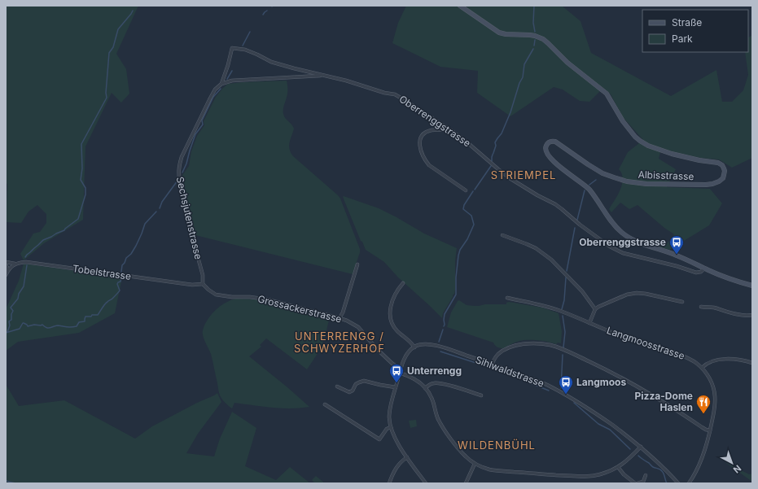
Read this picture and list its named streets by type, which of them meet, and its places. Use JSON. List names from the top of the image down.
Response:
{
  "streets": {
    "main road": ["Albisstrasse"],
    "street": [
      "Oberrenggstrasse",
      "Sechsjutenstrasse",
      "Tobelstrasse",
      "Grossackerstrasse",
      "Langmoosstrasse",
      "Sihlwaldstrasse"
    ]
  },
  "crossings": [
    ["Oberrenggstrasse", "Albisstrasse"],
    ["Oberrenggstrasse", "Sechsjutenstrasse"],
    ["Sechsjutenstrasse", "Tobelstrasse"],
    ["Sechsjutenstrasse", "Grossackerstrasse"],
    ["Tobelstrasse", "Grossackerstrasse"]
  ],
  "districts": ["STRIEMPEL", "UNTERRENGG / SCHWYZERHOF", "WILDENBÜHL"],
  "places": {
    "bus stop": ["Oberrenggstrasse", "Unterrengg", "Langmoos"],
    "restaurant": ["Pizza-Dome Haslen"]
  },
  "legend": ["Straße", "Park"],
  "north": "bottom right"
}
